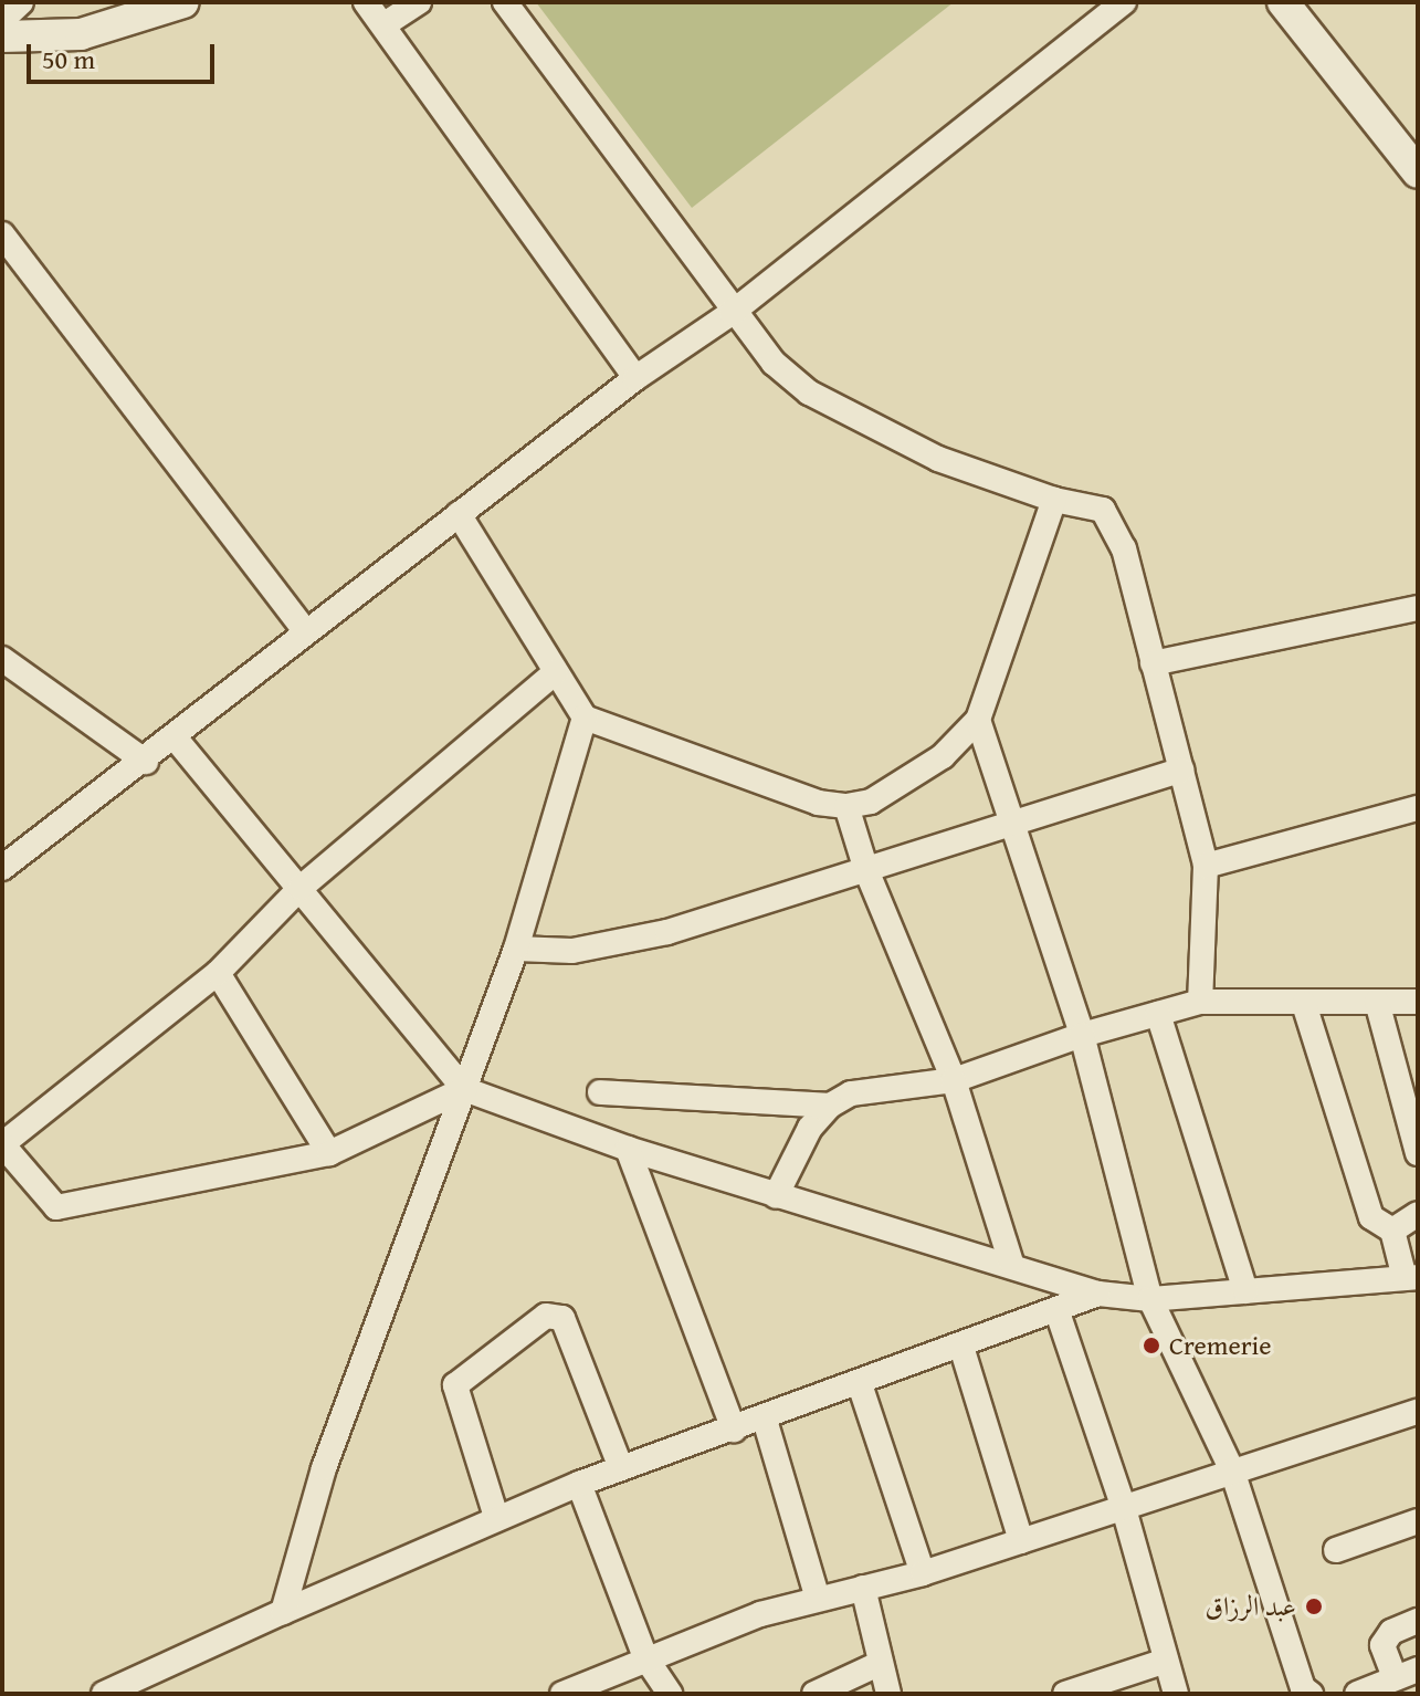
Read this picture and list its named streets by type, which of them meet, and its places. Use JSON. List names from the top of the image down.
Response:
{
  "places": ["Cremerie", "عبد الرزاق"],
  "scale_bar": "50 m"
}
